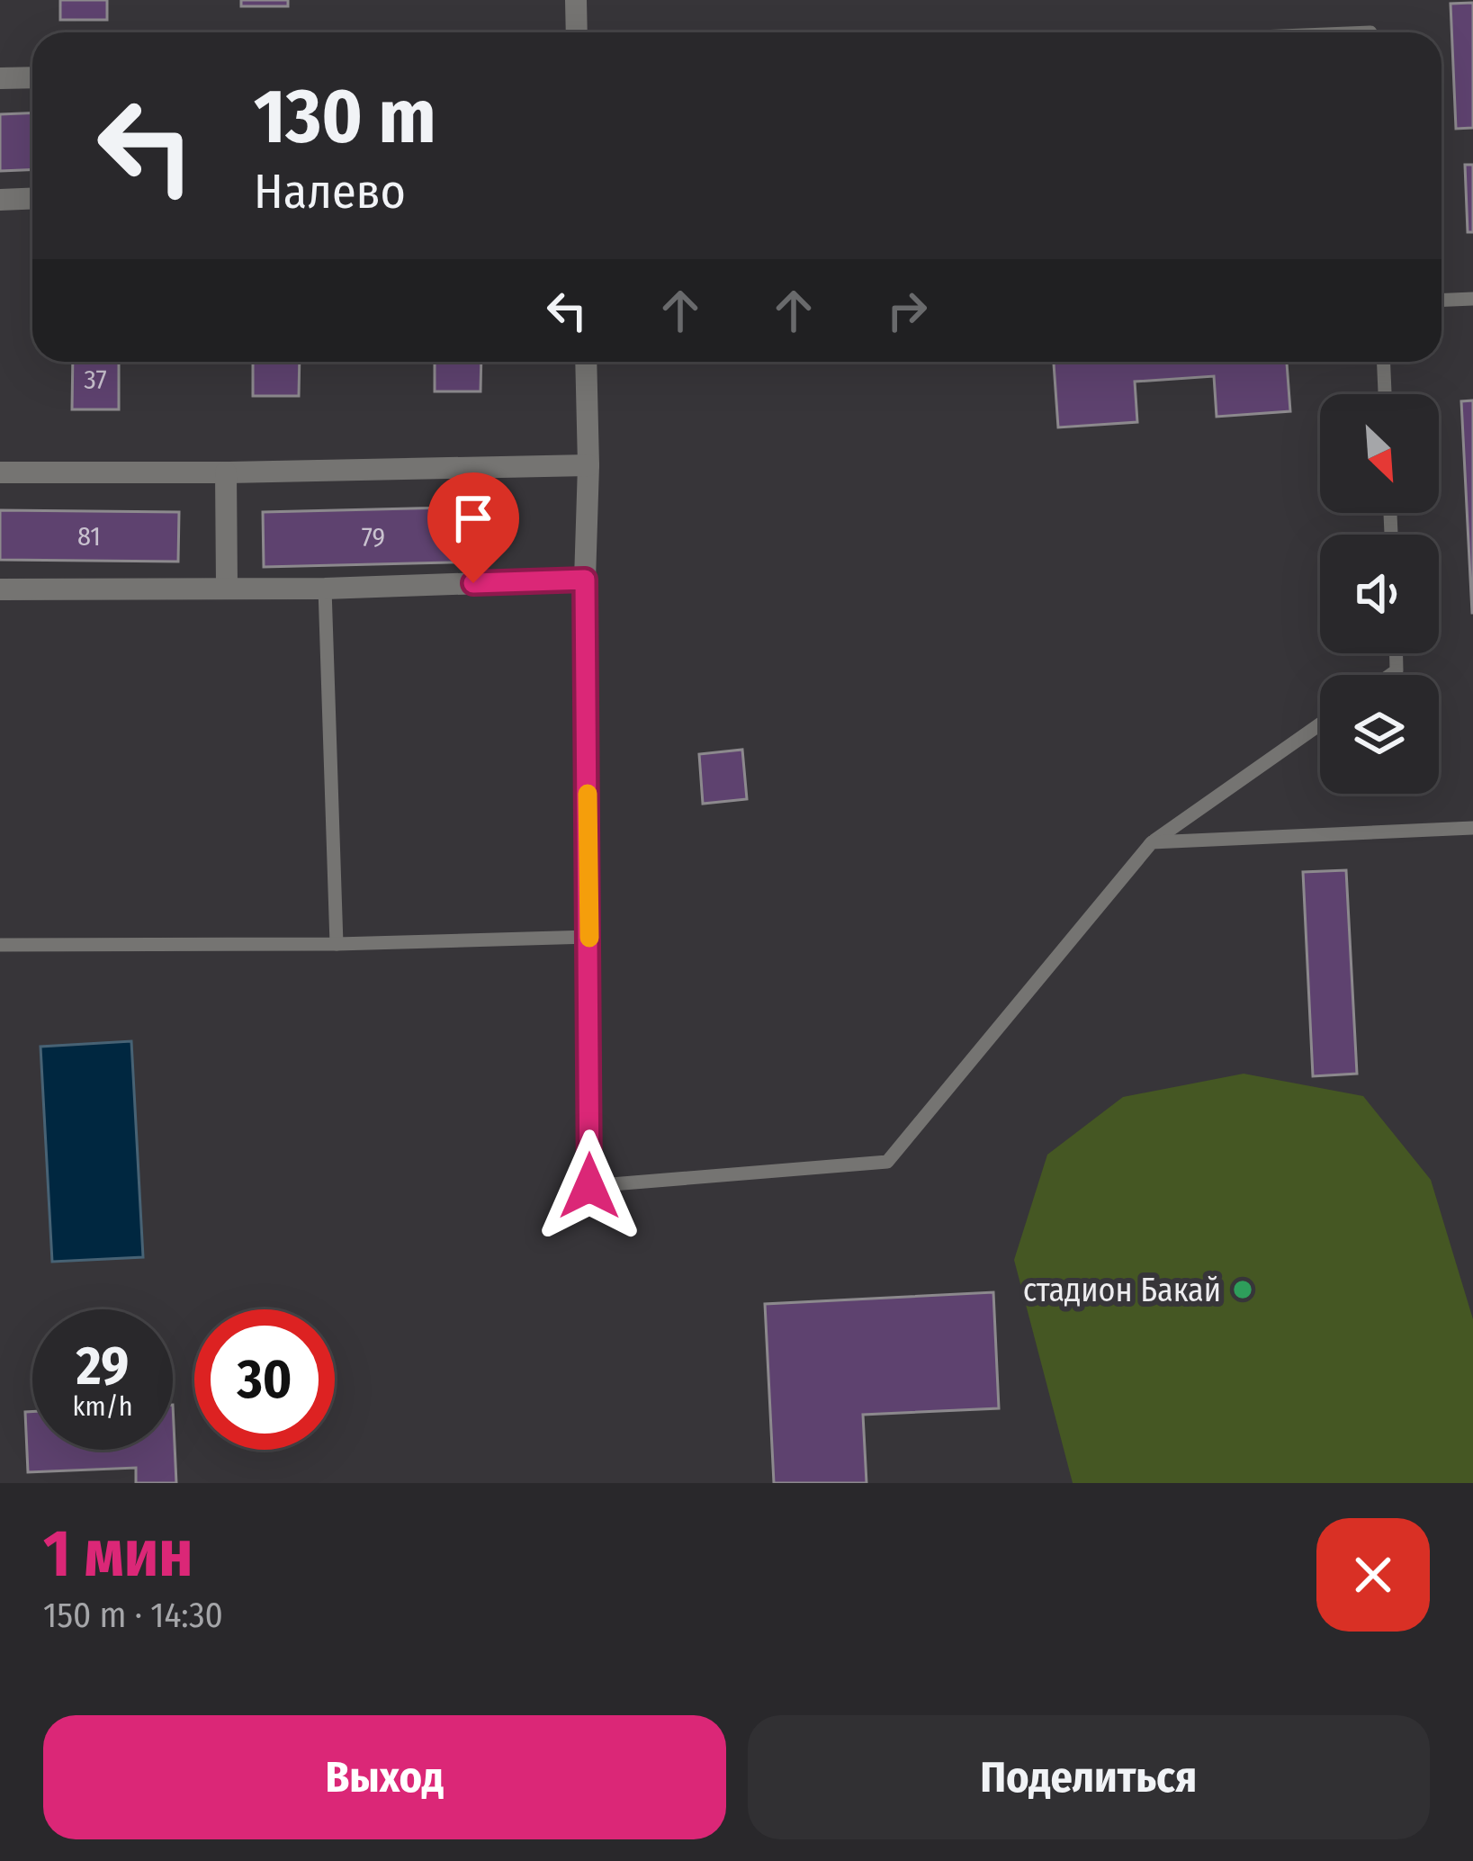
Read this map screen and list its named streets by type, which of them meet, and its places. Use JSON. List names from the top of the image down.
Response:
{
  "places": ["стадион Бакай"],
  "house_numbers": ["37", "81", "79"],
  "north": "bottom right",
  "page": {
    "turn": ["130 m", "Налево"],
    "speed": "29 km/h",
    "limit": "30",
    "heading": ["1 мин", "150 m · 14:30"],
    "buttons": ["Выход", "Поделиться"]
  }
}
